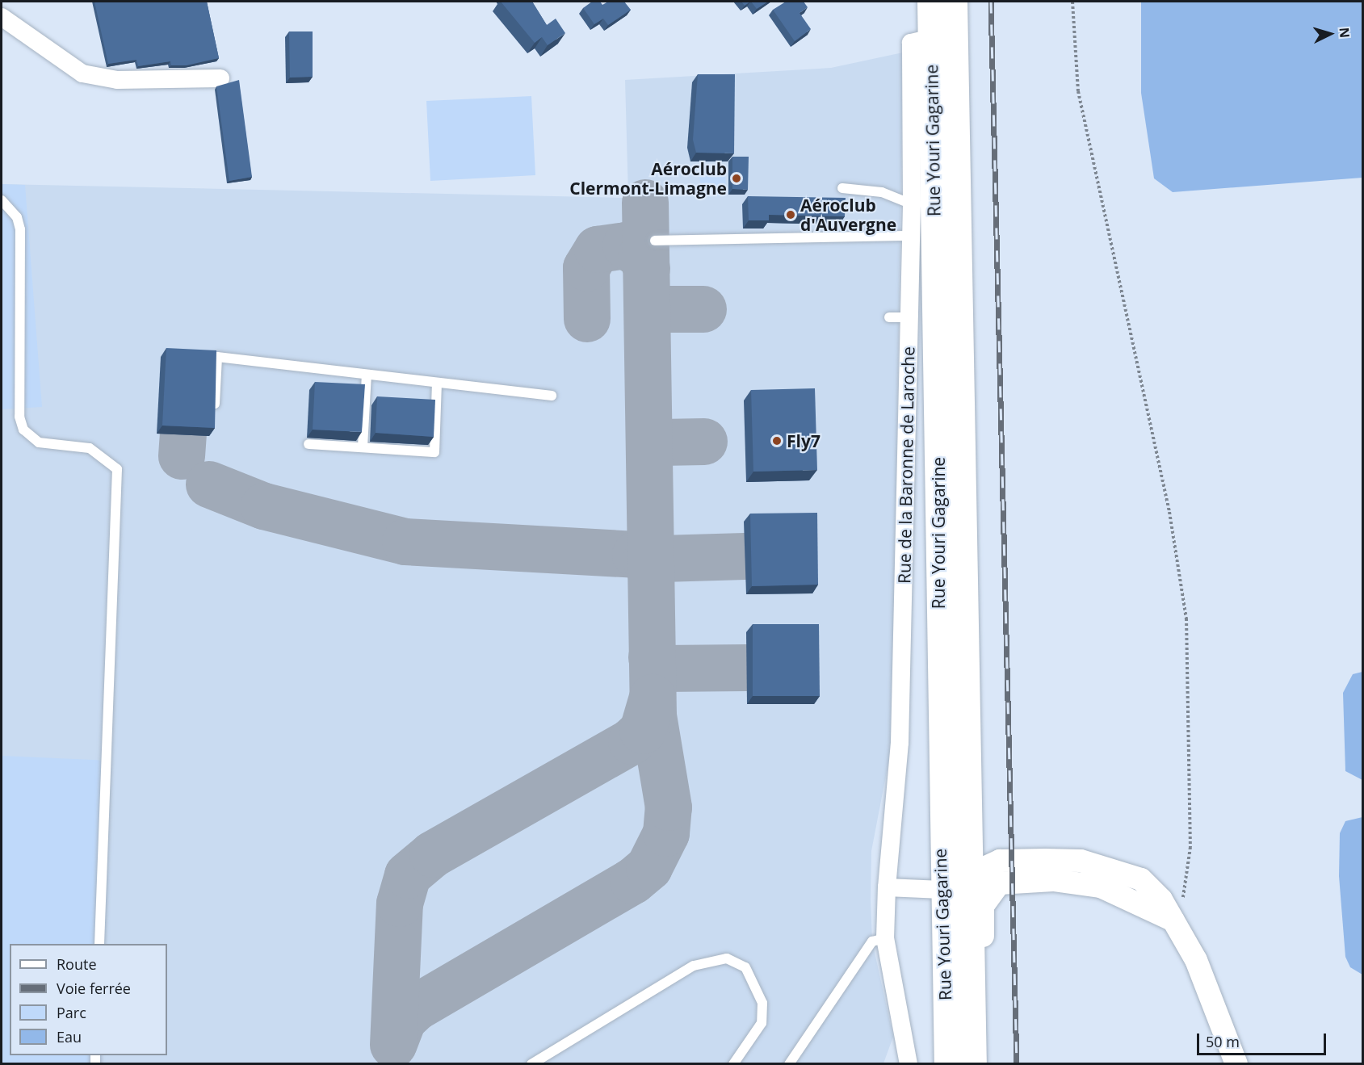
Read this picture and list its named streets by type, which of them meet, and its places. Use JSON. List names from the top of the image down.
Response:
{
  "streets": {
    "main road": ["Rue Youri Gagarine"],
    "street": ["Rue de la Baronne de Laroche"]
  },
  "crossings": [
    ["Rue Youri Gagarine", "Rue de la Baronne de Laroche"]
  ],
  "places": ["Aéroclub Clermont-Limagne", "Aéroclub d'Auvergne", "Fly7"],
  "legend": [
    "Route",
    "Voie ferrée",
    "Parc",
    "Eau"
  ],
  "scale_bar": "50 m",
  "north": "right"
}
